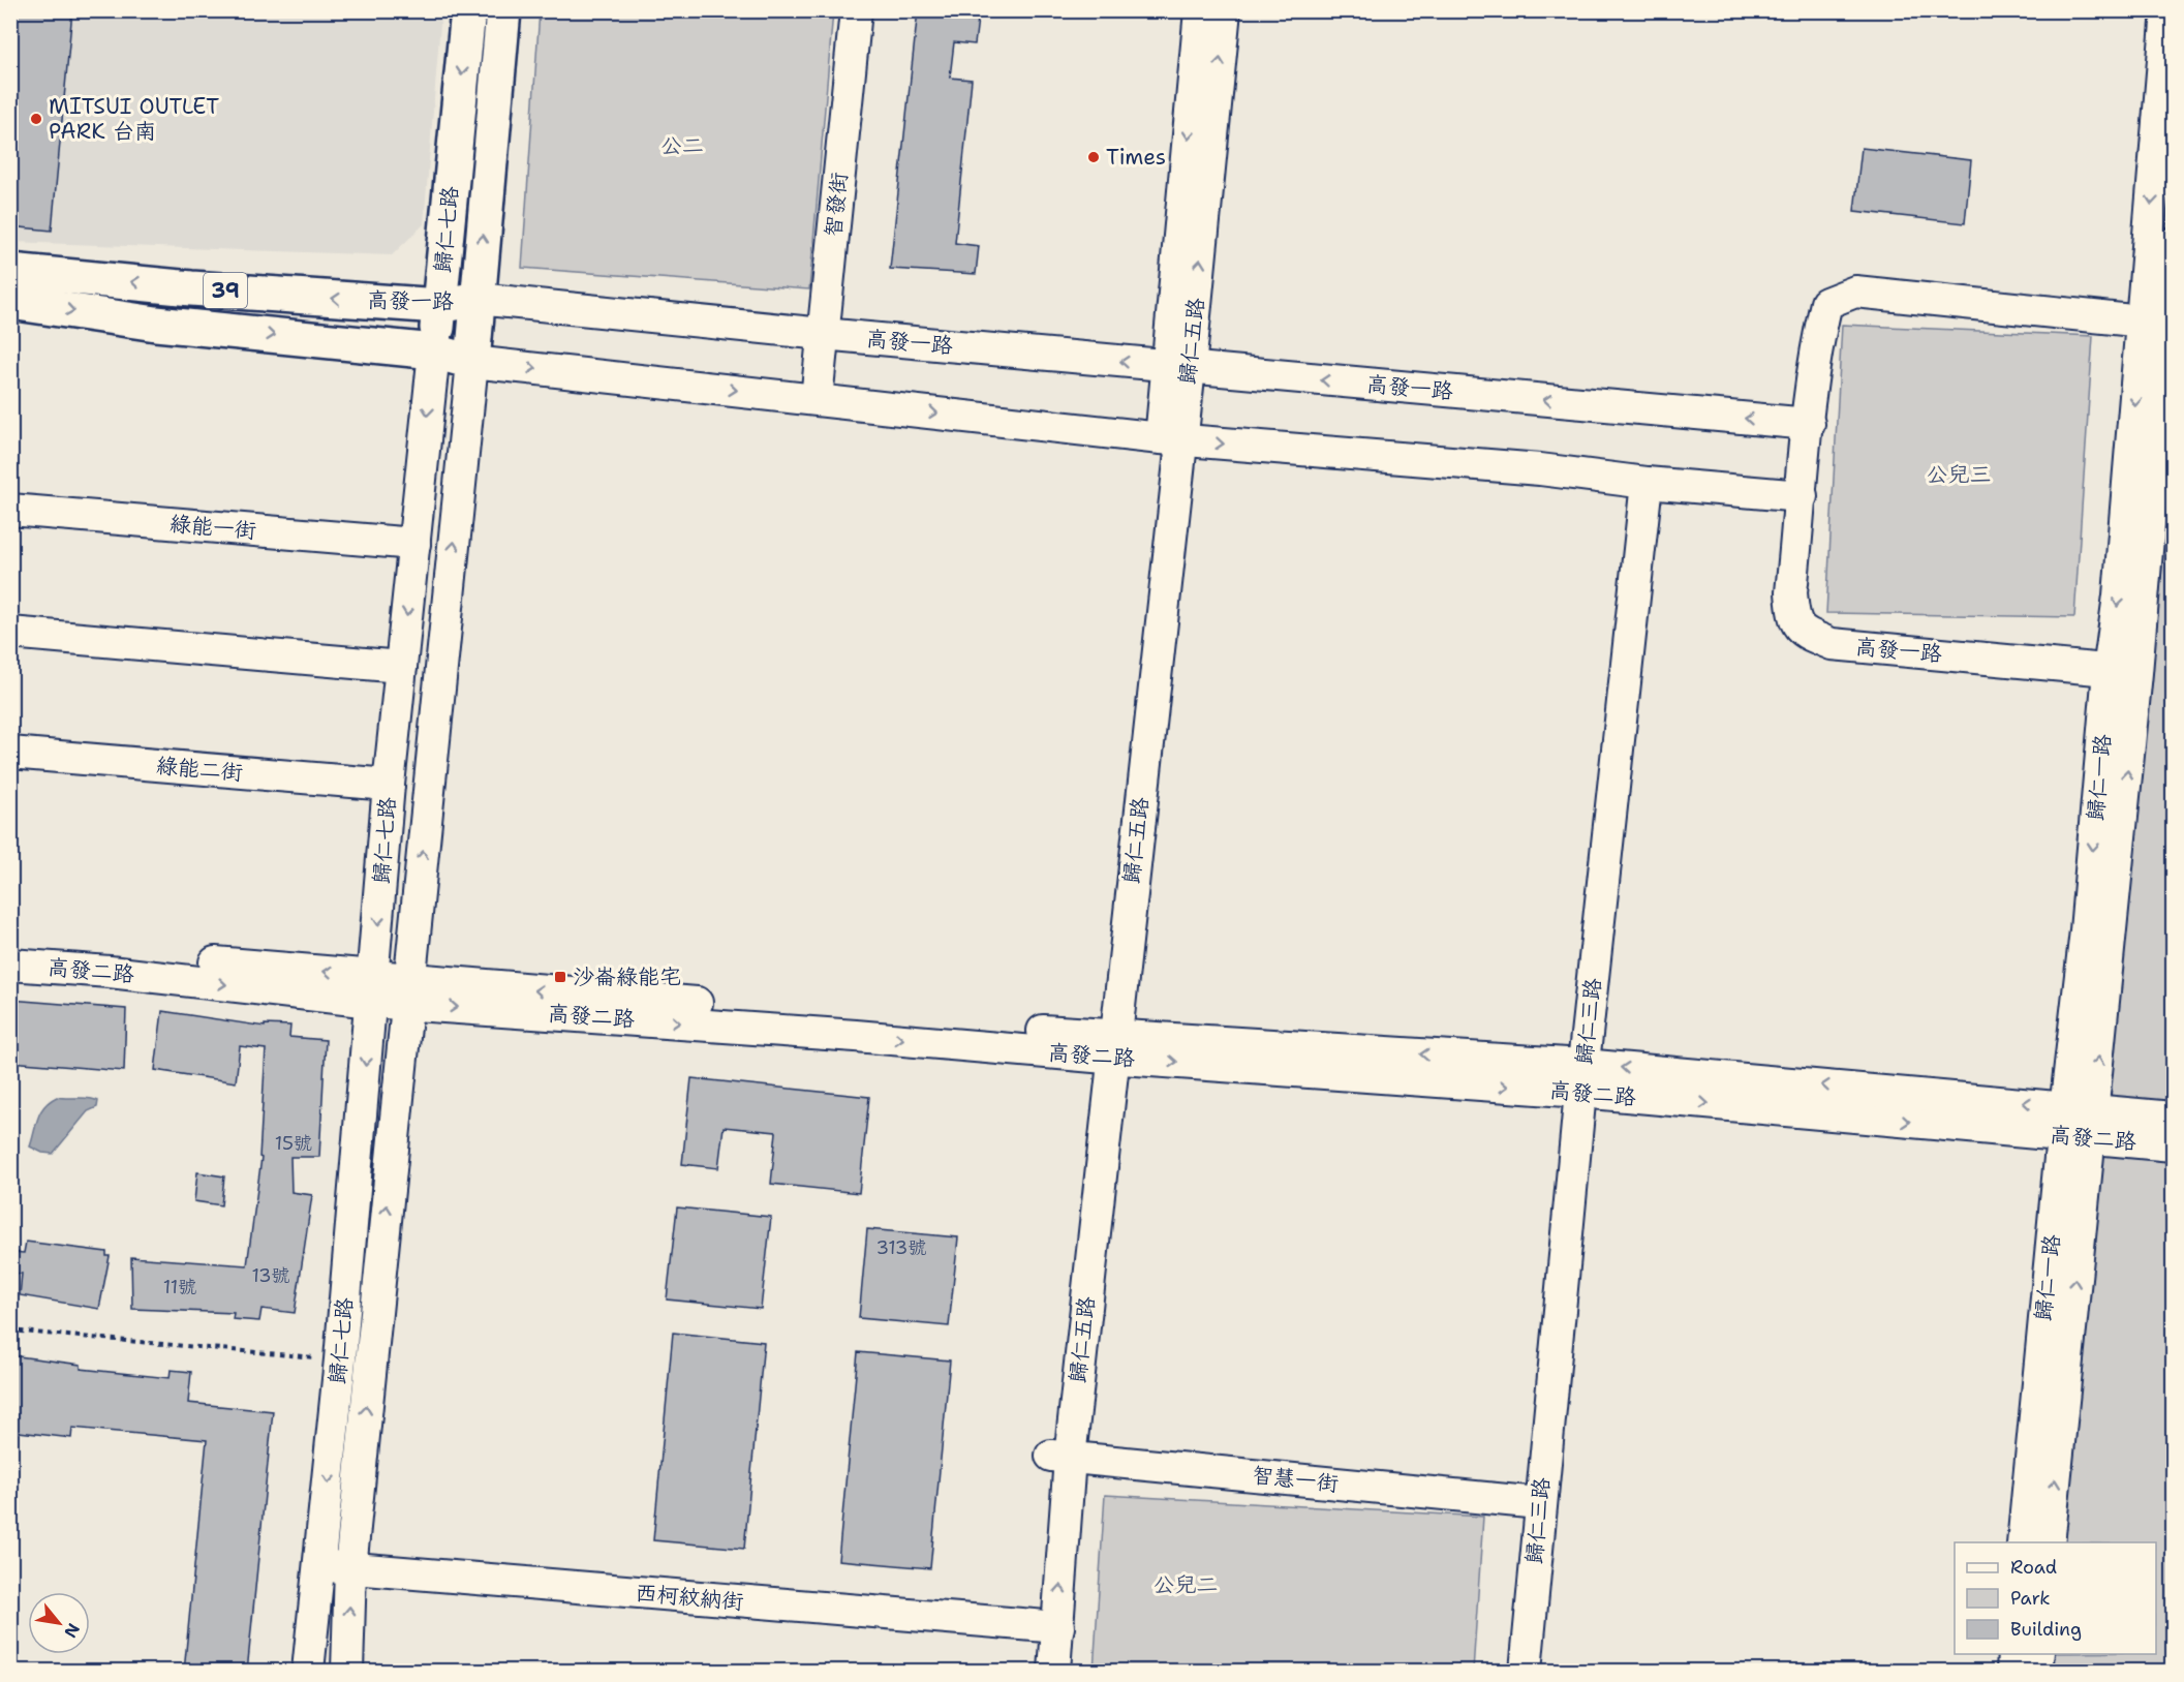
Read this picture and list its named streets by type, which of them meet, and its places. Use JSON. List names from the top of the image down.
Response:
{
  "streets": {
    "main road": ["歸仁七路", "39", "高發一路"],
    "street": [
      "智發街",
      "歸仁五路",
      "綠能一街",
      "綠能二街",
      "歸仁一路",
      "高發二路",
      "歸仁三路",
      "智慧一街",
      "西柯紋納街"
    ]
  },
  "crossings": [
    ["智發街", "高發一路"],
    ["歸仁七路", "高發一路"],
    ["歸仁七路", "綠能一街"],
    ["歸仁七路", "綠能二街"],
    ["歸仁七路", "高發二路"],
    ["歸仁七路", "西柯紋納街"],
    ["高發一路", "歸仁五路"],
    ["高發一路", "歸仁一路"],
    ["高發一路", "歸仁三路"],
    ["歸仁五路", "高發二路"],
    ["歸仁五路", "智慧一街"],
    ["歸仁五路", "西柯紋納街"],
    ["歸仁一路", "高發二路"],
    ["高發二路", "歸仁三路"],
    ["歸仁三路", "智慧一街"]
  ],
  "parks": ["公二", "公兒三", "公兒二"],
  "places": {
    "other": ["MITSUI OUTLET PARK 台南", "Times"],
    "transit": ["沙崙綠能宅"]
  },
  "house_numbers": [
    "15號",
    "313號",
    "13號",
    "11號"
  ],
  "legend": ["Road", "Park", "Building"],
  "north": "bottom right"
}
